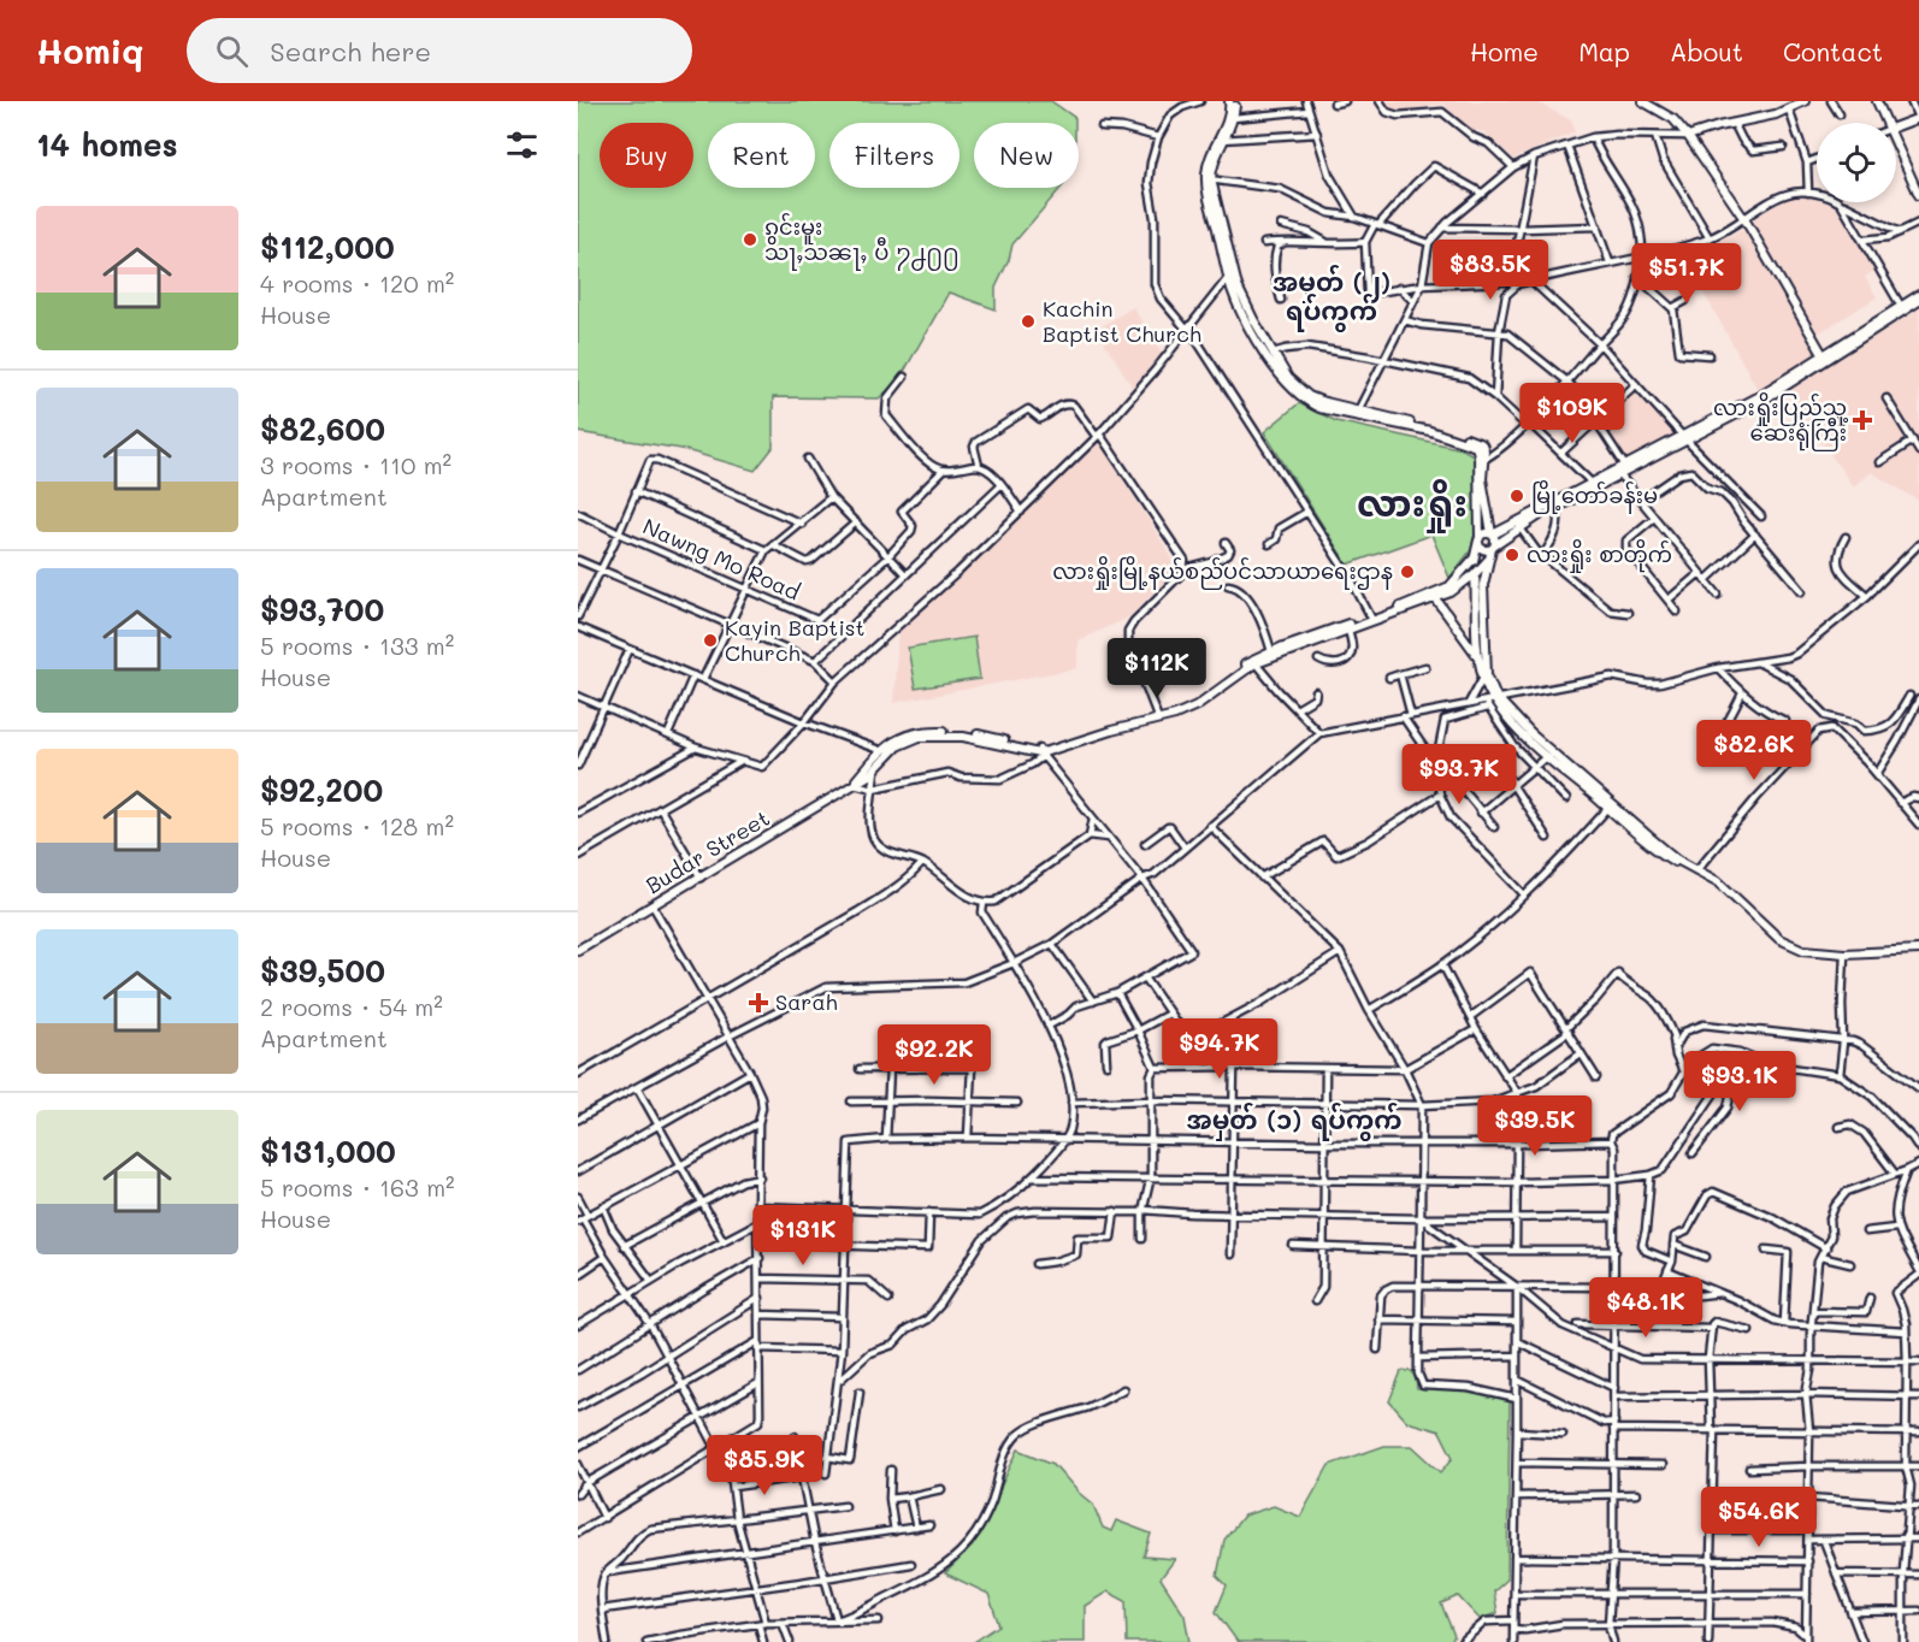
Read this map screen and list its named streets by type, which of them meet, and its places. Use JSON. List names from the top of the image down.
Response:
{
  "streets": {
    "main road": ["Budar Street"],
    "street": ["Nawng Mo Road"]
  },
  "districts": ["အမှတ် (၂) ရပ်ကွက်", "လားရှိုး", "အမှတ် (၁) ရပ်ကွက်"],
  "places": {
    "other": [
      "ၵွင်းမူး သႃႇသၼႃႇ ပီ ႒႕႐႐",
      "Kachin Baptist Church",
      "မြို့တော်ခန်းမ",
      "လားရှိုး စာတိုက်",
      "လားရှိုးမြို့နယ်စည်ပင်သာယာရေးဌာန",
      "Kayin Baptist Church"
    ],
    "health": ["လားရှိုးပြည်သူ့ ဆေးရုံကြီး", "Sarah"]
  },
  "page": {
    "header": "Homiq",
    "search": "Search here",
    "nav": [
      "Home",
      "Map",
      "About",
      "Contact"
    ],
    "heading": "14 homes",
    "chip": [
      "Buy",
      "Rent",
      "Filters",
      "New"
    ],
    "list": [
      {
        "name": "$112,000",
        "note": "4 rooms · 120 m² · House"
      },
      {
        "name": "$82,600",
        "note": "3 rooms · 110 m² · Apartment"
      },
      {
        "name": "$93,700",
        "note": "5 rooms · 133 m² · House"
      },
      {
        "name": "$92,200",
        "note": "5 rooms · 128 m² · House"
      },
      {
        "name": "$39,500",
        "note": "2 rooms · 54 m² · Apartment"
      },
      {
        "name": "$131,000",
        "note": "5 rooms · 163 m² · House"
      }
    ],
    "price": [
      "$83.5K",
      "$51.7K",
      "$109K",
      "$112K",
      "$82.6K",
      "$93.7K",
      "$94.7K",
      "$92.2K",
      "$93.1K",
      "$39.5K",
      "$131K",
      "$48.1K",
      "$85.9K",
      "$54.6K"
    ]
  }
}
